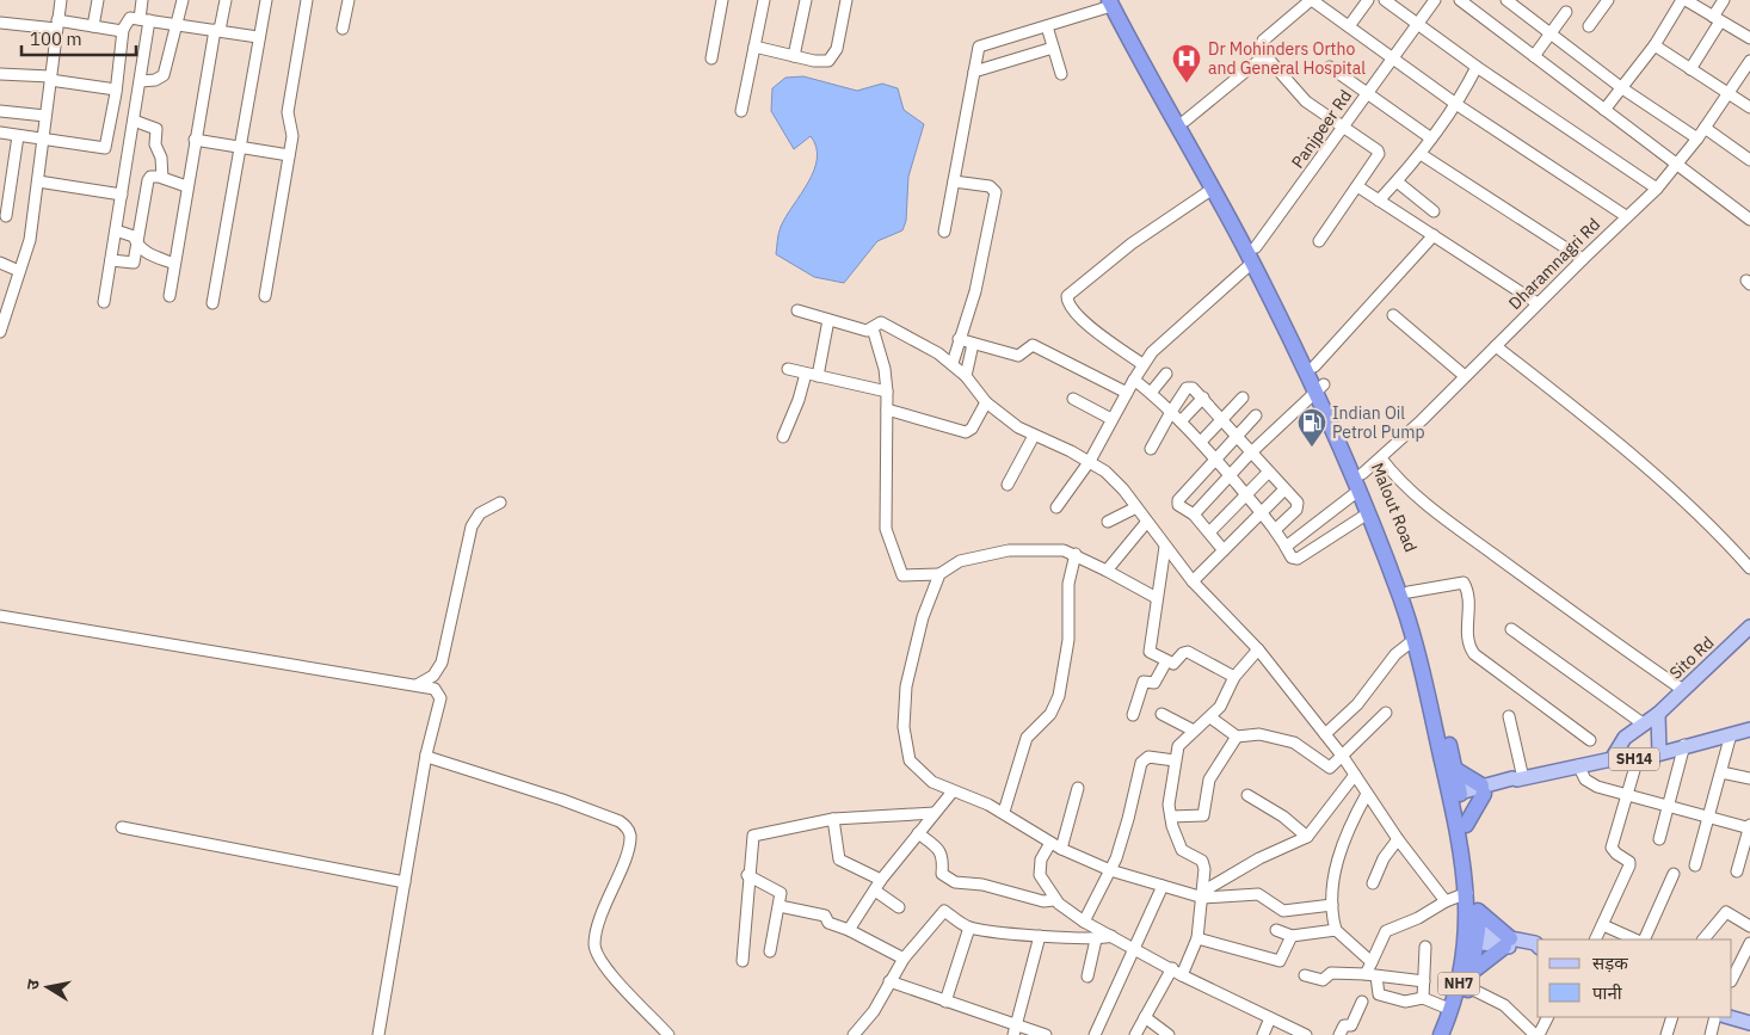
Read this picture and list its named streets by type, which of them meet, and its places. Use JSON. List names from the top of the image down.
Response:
{
  "streets": {
    "highway": ["Malout Road", "NH7"],
    "main road": ["Sito Rd", "SH14"],
    "street": ["Panjpeer Rd", "Dharamnagri Rd"]
  },
  "crossings": [
    ["Panjpeer Rd", "Malout Road"],
    ["Dharamnagri Rd", "Malout Road"],
    ["Malout Road", "SH14"],
    ["Malout Road", "NH7"],
    ["Sito Rd", "SH14"]
  ],
  "places": {
    "hospital": ["Dr Mohinders Ortho and General Hospital"],
    "fuel station": ["Indian Oil Petrol Pump"]
  },
  "legend": ["सड़क", "पानी"],
  "scale_bar": "100 m",
  "north": "left"
}
